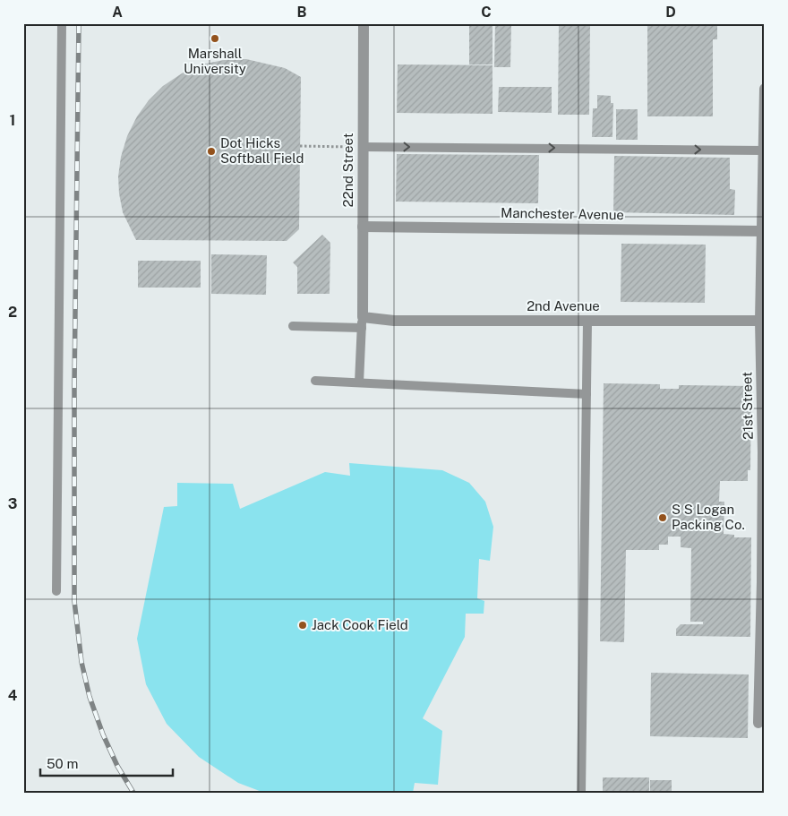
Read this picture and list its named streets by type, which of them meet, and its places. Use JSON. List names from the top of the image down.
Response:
{
  "streets": {
    "street": [
      "22nd Street",
      "Manchester Avenue",
      "2nd Avenue",
      "21st Street"
    ]
  },
  "crossings": [
    ["22nd Street", "Manchester Avenue"],
    ["22nd Street", "2nd Avenue"],
    ["Manchester Avenue", "21st Street"],
    ["2nd Avenue", "21st Street"]
  ],
  "places": [
    "Marshall University",
    "Dot Hicks Softball Field",
    "S S Logan Packing Co.",
    "Jack Cook Field"
  ],
  "scale_bar": "50 m",
  "grid": {
    "columns": [
      "A",
      "B",
      "C",
      "D"
    ],
    "rows": [
      "1",
      "2",
      "3",
      "4"
    ]
  }
}
